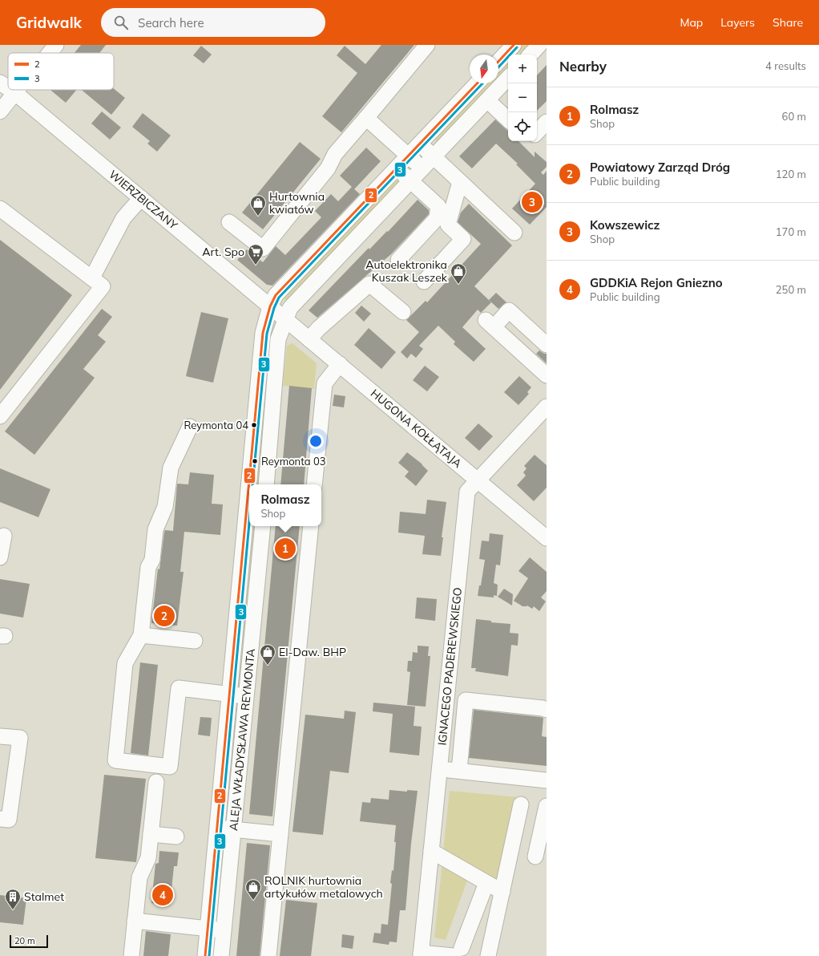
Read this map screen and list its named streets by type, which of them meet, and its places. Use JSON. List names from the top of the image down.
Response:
{
  "streets": {
    "street": [
      "WIERZBICZANY",
      "HUGONA KOŁŁĄTAJA",
      "IGNACEGO PADEREWSKIEGO",
      "ALEJA WŁADYSŁAWA REYMONTA"
    ]
  },
  "crossings": [
    ["WIERZBICZANY", "HUGONA KOŁŁĄTAJA"],
    ["WIERZBICZANY", "ALEJA WŁADYSŁAWA REYMONTA"],
    ["HUGONA KOŁŁĄTAJA", "IGNACEGO PADEREWSKIEGO"]
  ],
  "places": {
    "shop": [
      "Hurtownia kwiatów",
      "Autoelektronika Kuszak Leszek",
      "El-Daw. BHP",
      "ROLNIK hurtownia artykułów metalowych"
    ],
    "supermarket": ["Art. Spo"],
    "other": ["Reymonta 04", "Reymonta 03"],
    "building": ["Stalmet"]
  },
  "lines": ["transit line 2", "transit line 3"],
  "legend": ["2", "3"],
  "scale_bar": "20 m",
  "north": "bottom",
  "page": {
    "header": "Gridwalk",
    "search": "Search here",
    "nav": ["Map", "Layers", "Share"],
    "heading": ["Nearby", "4 results"],
    "map_buttons": ["+", "−"],
    "list": [
      {
        "mark": "1",
        "name": "Rolmasz",
        "note": "Shop",
        "value": "60 m"
      },
      {
        "mark": "2",
        "name": "Powiatowy Zarząd Dróg",
        "note": "Public building",
        "value": "120 m"
      },
      {
        "mark": "3",
        "name": "Kowszewicz",
        "note": "Shop",
        "value": "170 m"
      },
      {
        "mark": "4",
        "name": "GDDKiA Rejon Gniezno",
        "note": "Public building",
        "value": "250 m"
      }
    ],
    "pins": [
      "3",
      "1",
      "2",
      "4"
    ],
    "popup": ["Rolmasz", "Shop"],
    "scale": "20 m"
  }
}
